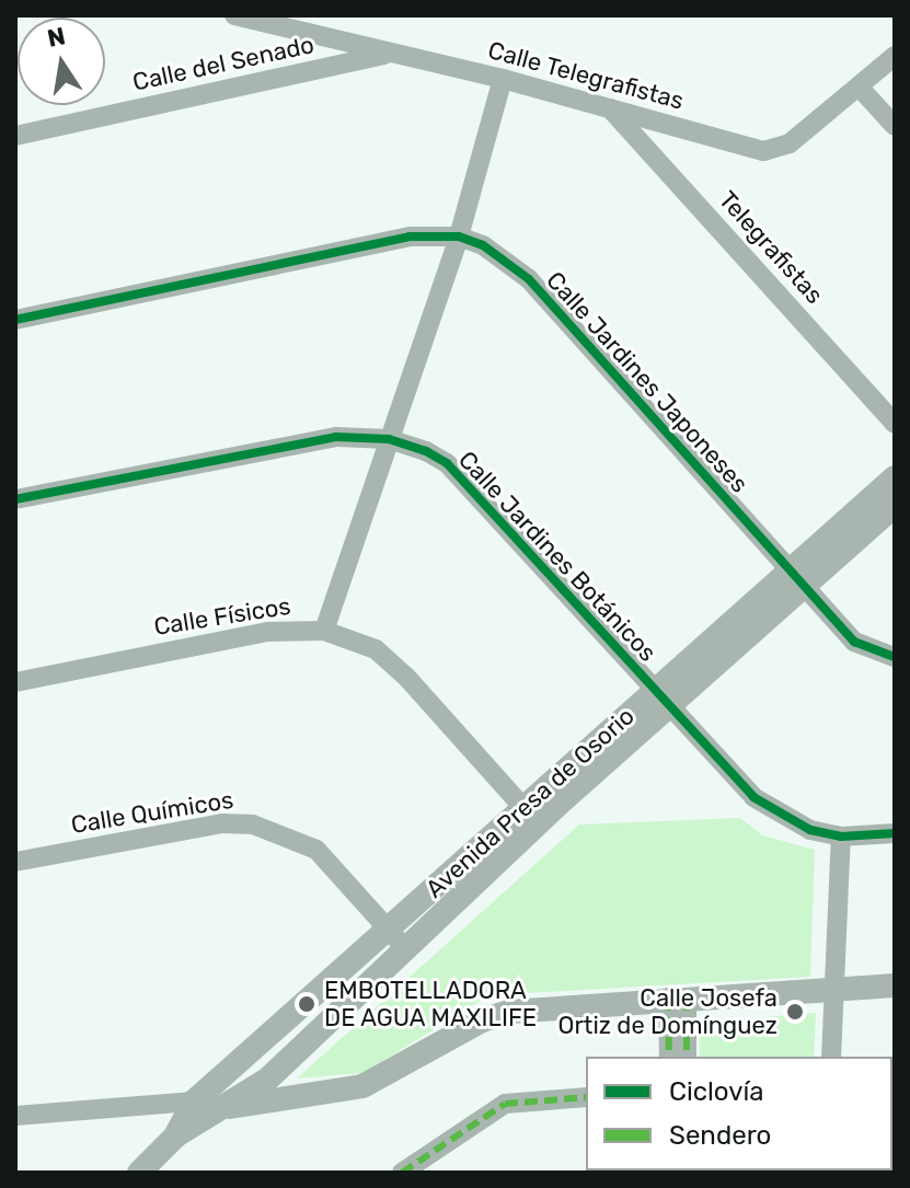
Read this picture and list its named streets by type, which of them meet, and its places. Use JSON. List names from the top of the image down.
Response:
{
  "streets": {
    "street": [
      "Calle del Senado",
      "Calle Telegrafistas",
      "Telegrafistas",
      "Calle Jardines Japoneses",
      "Calle Jardines Botánicos",
      "Calle Físicos",
      "Avenida Presa de Osorio",
      "Calle Químicos"
    ]
  },
  "crossings": [
    ["Calle del Senado", "Calle Telegrafistas"],
    ["Calle Telegrafistas", "Telegrafistas"],
    ["Calle Jardines Japoneses", "Avenida Presa de Osorio"],
    ["Calle Jardines Botánicos", "Avenida Presa de Osorio"],
    ["Calle Físicos", "Avenida Presa de Osorio"],
    ["Avenida Presa de Osorio", "Calle Químicos"]
  ],
  "places": ["EMBOTELLADORA DE AGUA MAXILIFE", "Calle Josefa Ortiz de Domínguez"],
  "legend": ["Ciclovía", "Sendero"],
  "north": "top"
}
